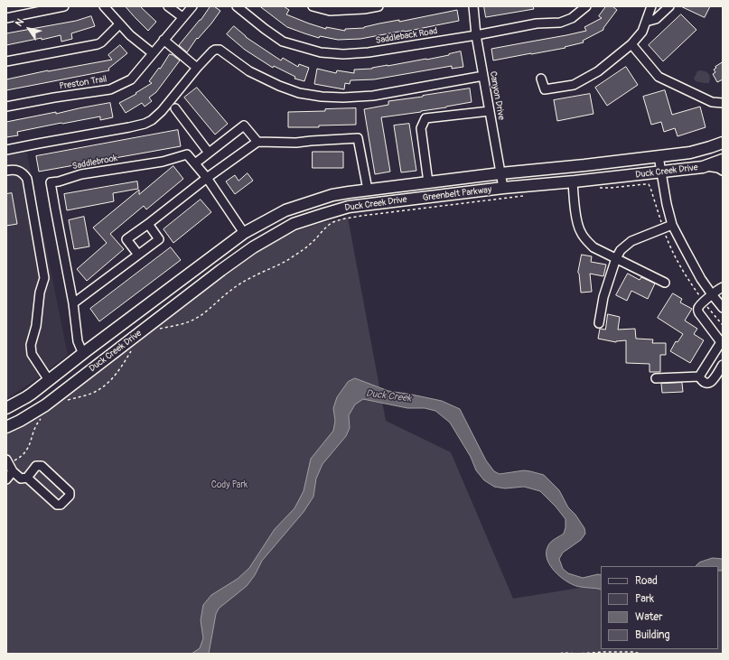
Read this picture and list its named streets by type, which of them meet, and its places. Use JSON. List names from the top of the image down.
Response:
{
  "streets": {
    "main road": ["Duck Creek Drive"],
    "street": [
      "Saddleback Road",
      "Preston Trail",
      "Canyon Drive",
      "Saddlebrook"
    ],
    "path": ["Greenbelt Parkway"]
  },
  "crossings": [
    ["Saddleback Road", "Canyon Drive"],
    ["Canyon Drive", "Duck Creek Drive"],
    ["Saddlebrook", "Duck Creek Drive"]
  ],
  "water": ["Duck Creek"],
  "parks": ["Cody Park"],
  "legend": [
    "Road",
    "Park",
    "Water",
    "Building"
  ],
  "north": "top left"
}
